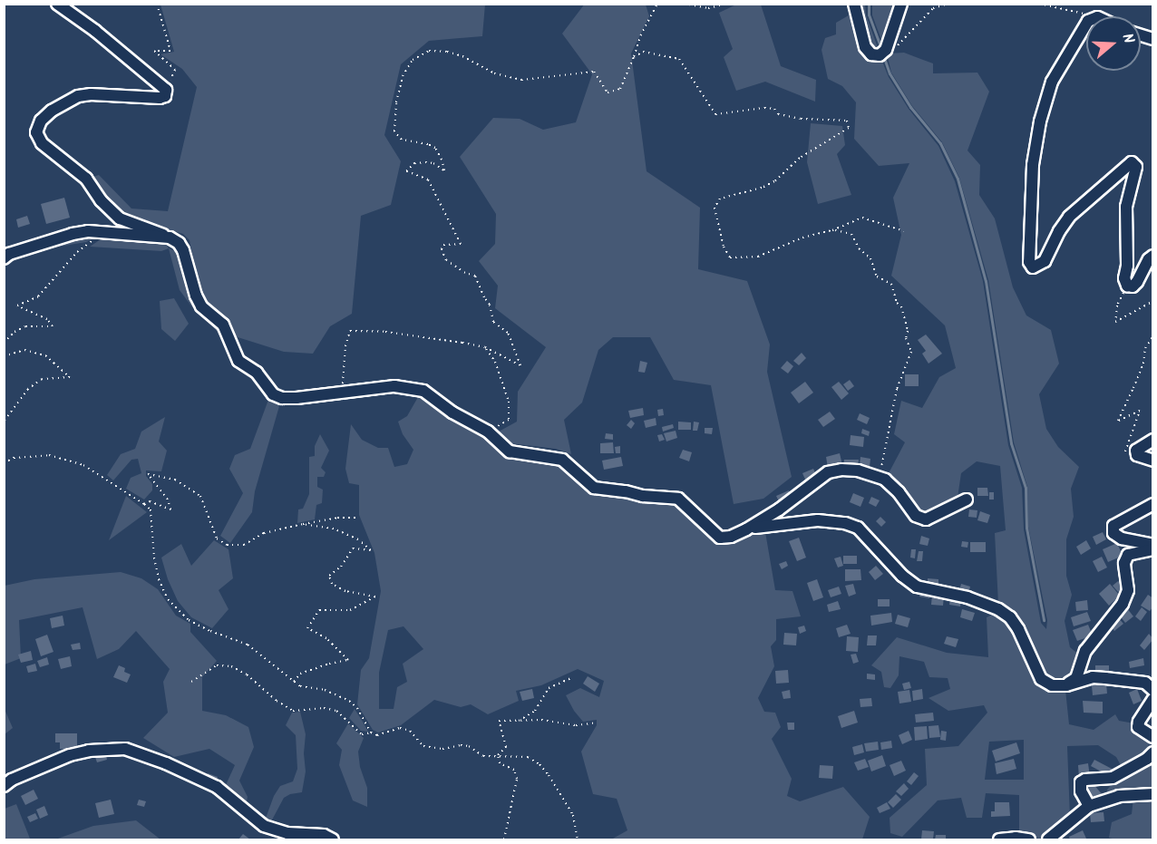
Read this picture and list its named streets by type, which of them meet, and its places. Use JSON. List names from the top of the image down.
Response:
{
  "north": "right"
}
